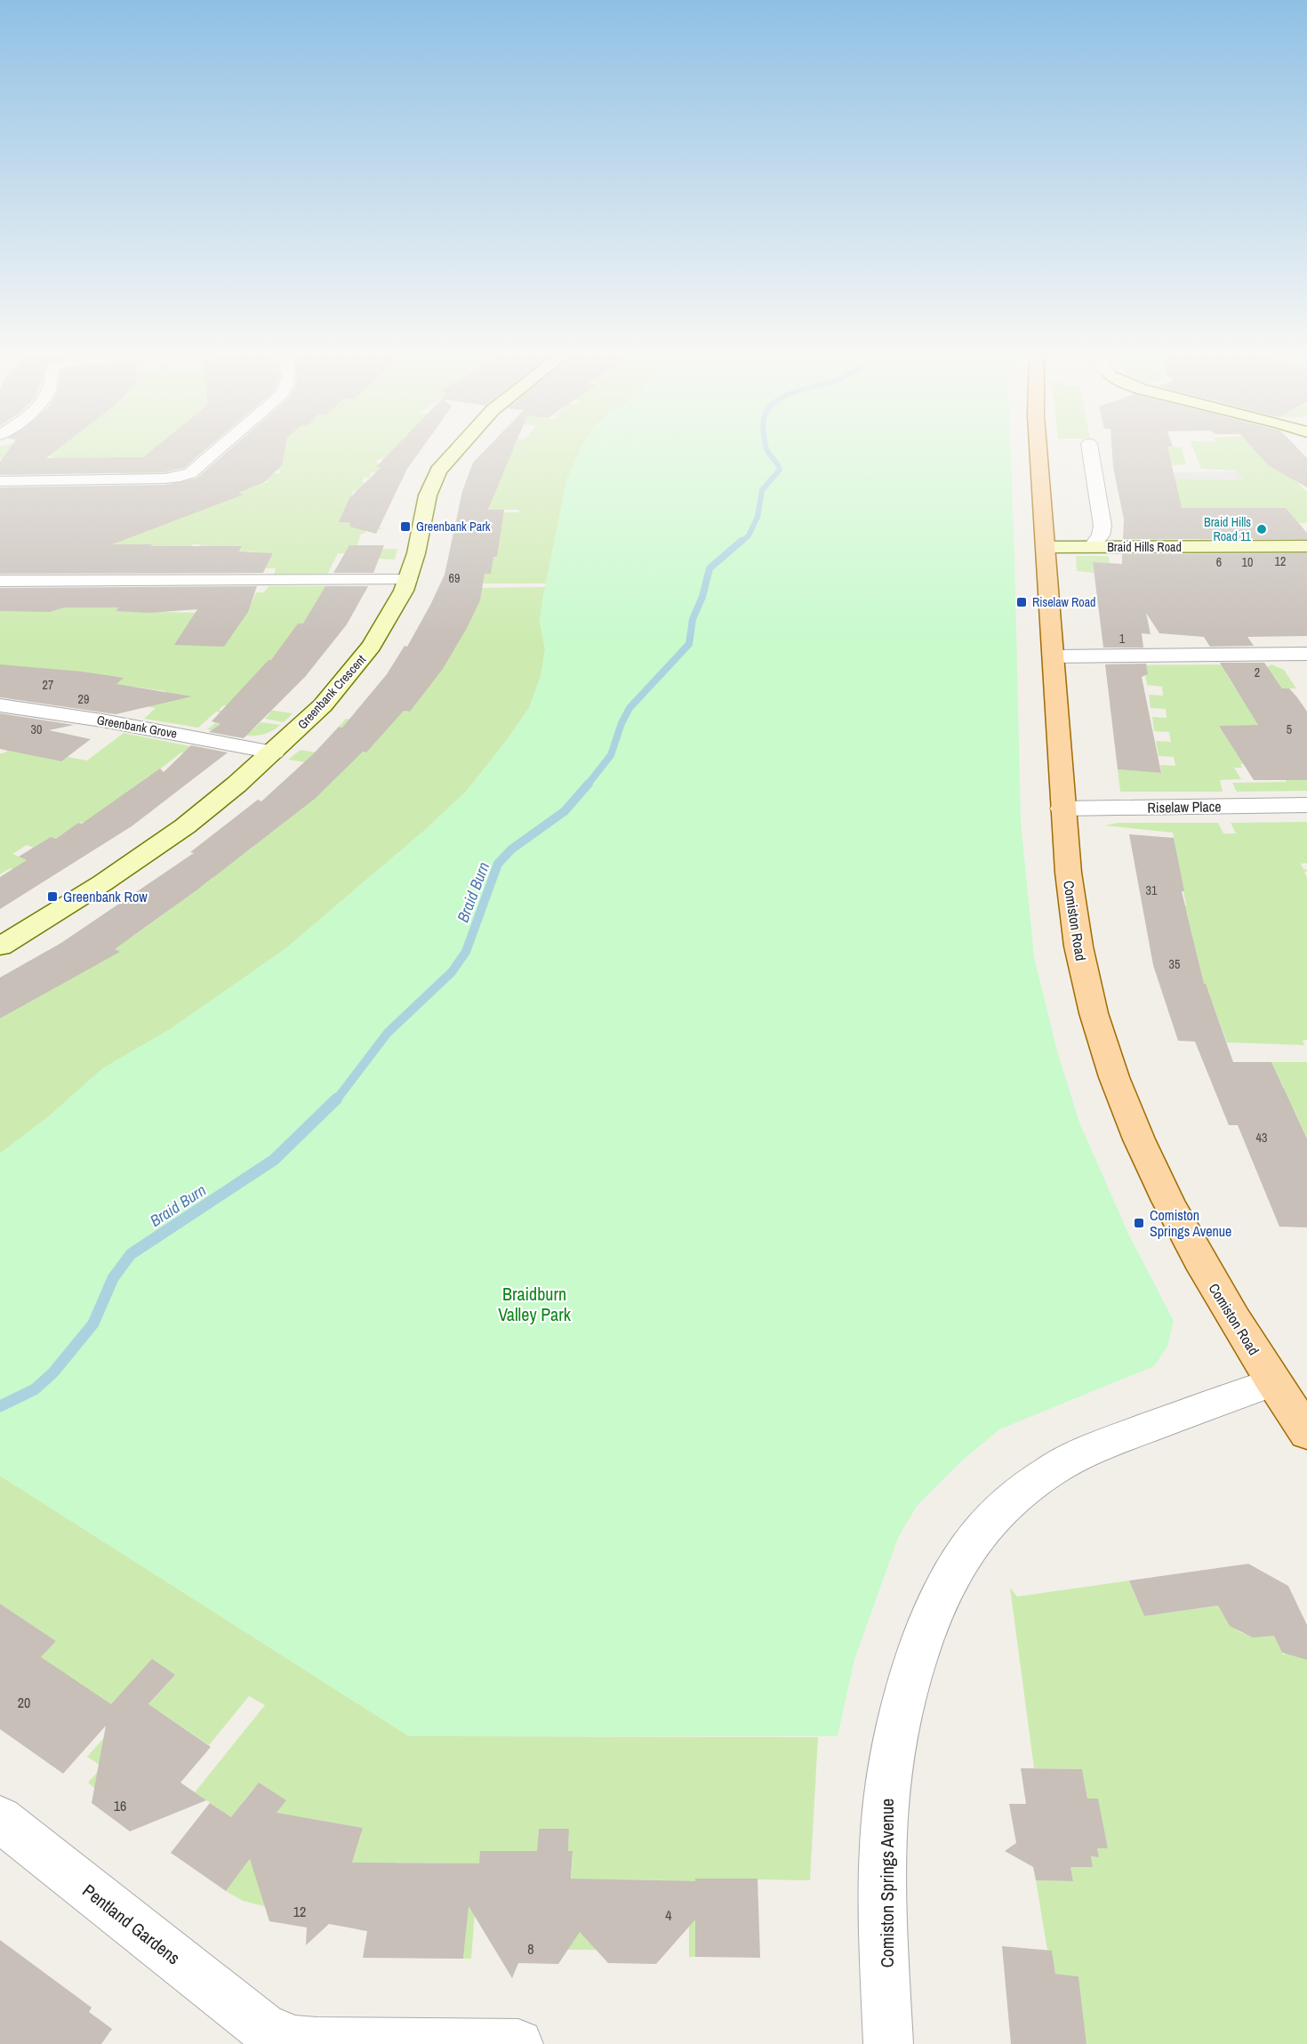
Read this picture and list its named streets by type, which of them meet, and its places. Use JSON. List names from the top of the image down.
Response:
{
  "streets": {
    "main road": ["Comiston Road"],
    "street": [
      "Braid Hills Road",
      "Greenbank Crescent",
      "Greenbank Grove",
      "Riselaw Place",
      "Comiston Springs Avenue",
      "Pentland Gardens"
    ]
  },
  "crossings": [
    ["Braid Hills Road", "Comiston Road"],
    ["Greenbank Crescent", "Greenbank Grove"],
    ["Riselaw Place", "Comiston Road"],
    ["Comiston Road", "Comiston Springs Avenue"]
  ],
  "water": ["Braid Burn"],
  "parks": ["Braidburn Valley Park"],
  "places": {
    "transit": [
      "Greenbank Park",
      "Riselaw Road",
      "Greenbank Row",
      "Comiston Springs Avenue"
    ],
    "other": ["Braid Hills Road 11"]
  },
  "house_numbers": [
    "12",
    "6",
    "10",
    "69",
    "1",
    "2",
    "27",
    "29",
    "30",
    "5",
    "31",
    "35",
    "43",
    "20",
    "16",
    "12",
    "4",
    "8"
  ]
}
